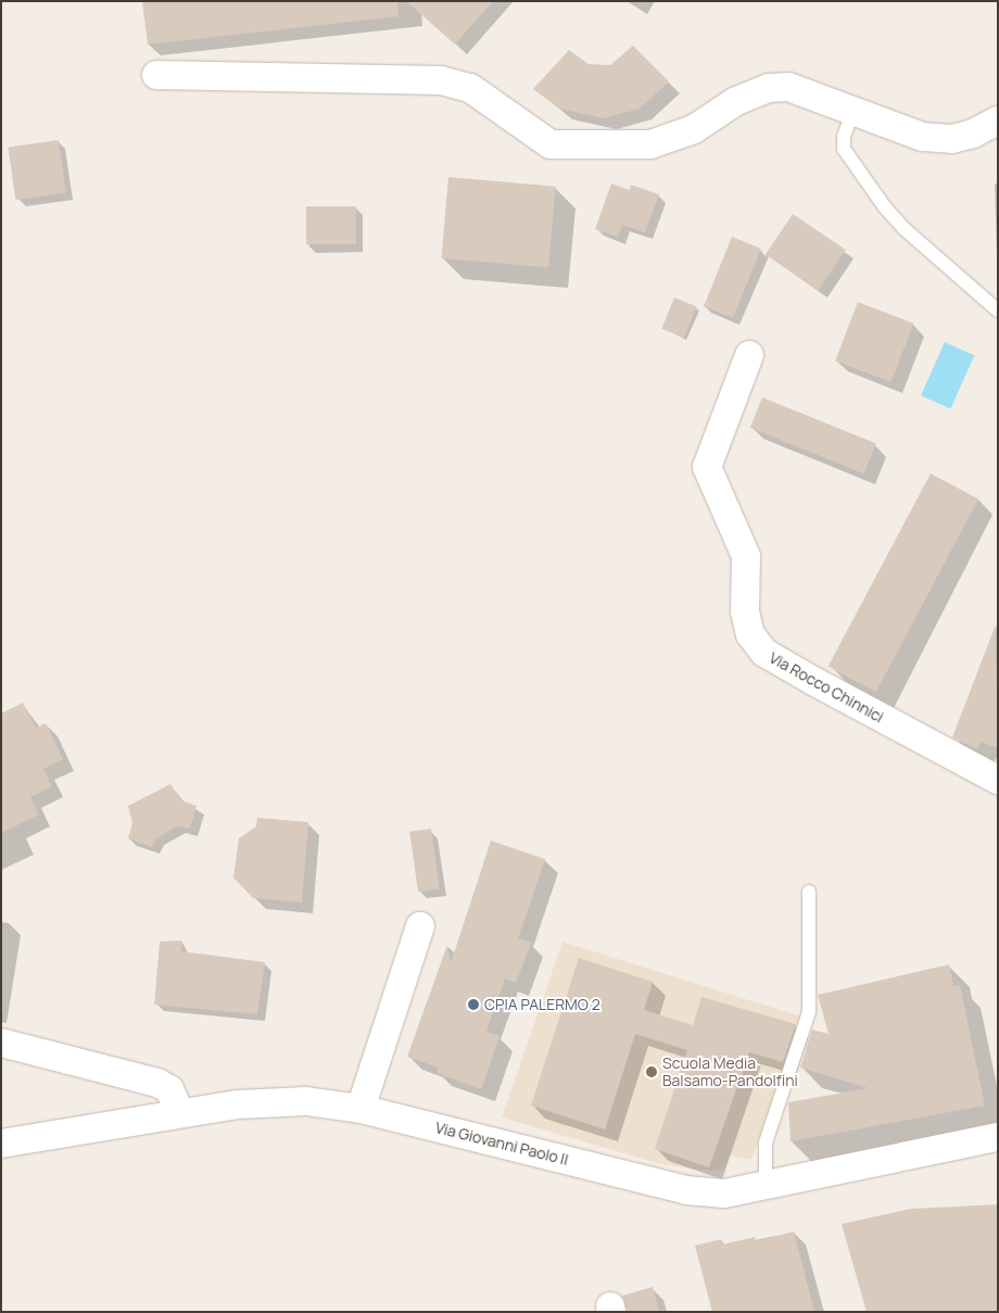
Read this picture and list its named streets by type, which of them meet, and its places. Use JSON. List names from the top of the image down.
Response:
{
  "streets": {
    "street": ["Via Rocco Chinnici", "Via Giovanni Paolo II"]
  },
  "places": ["CPIA PALERMO 2", "Scuola Media Balsamo-Pandolfini"]
}
